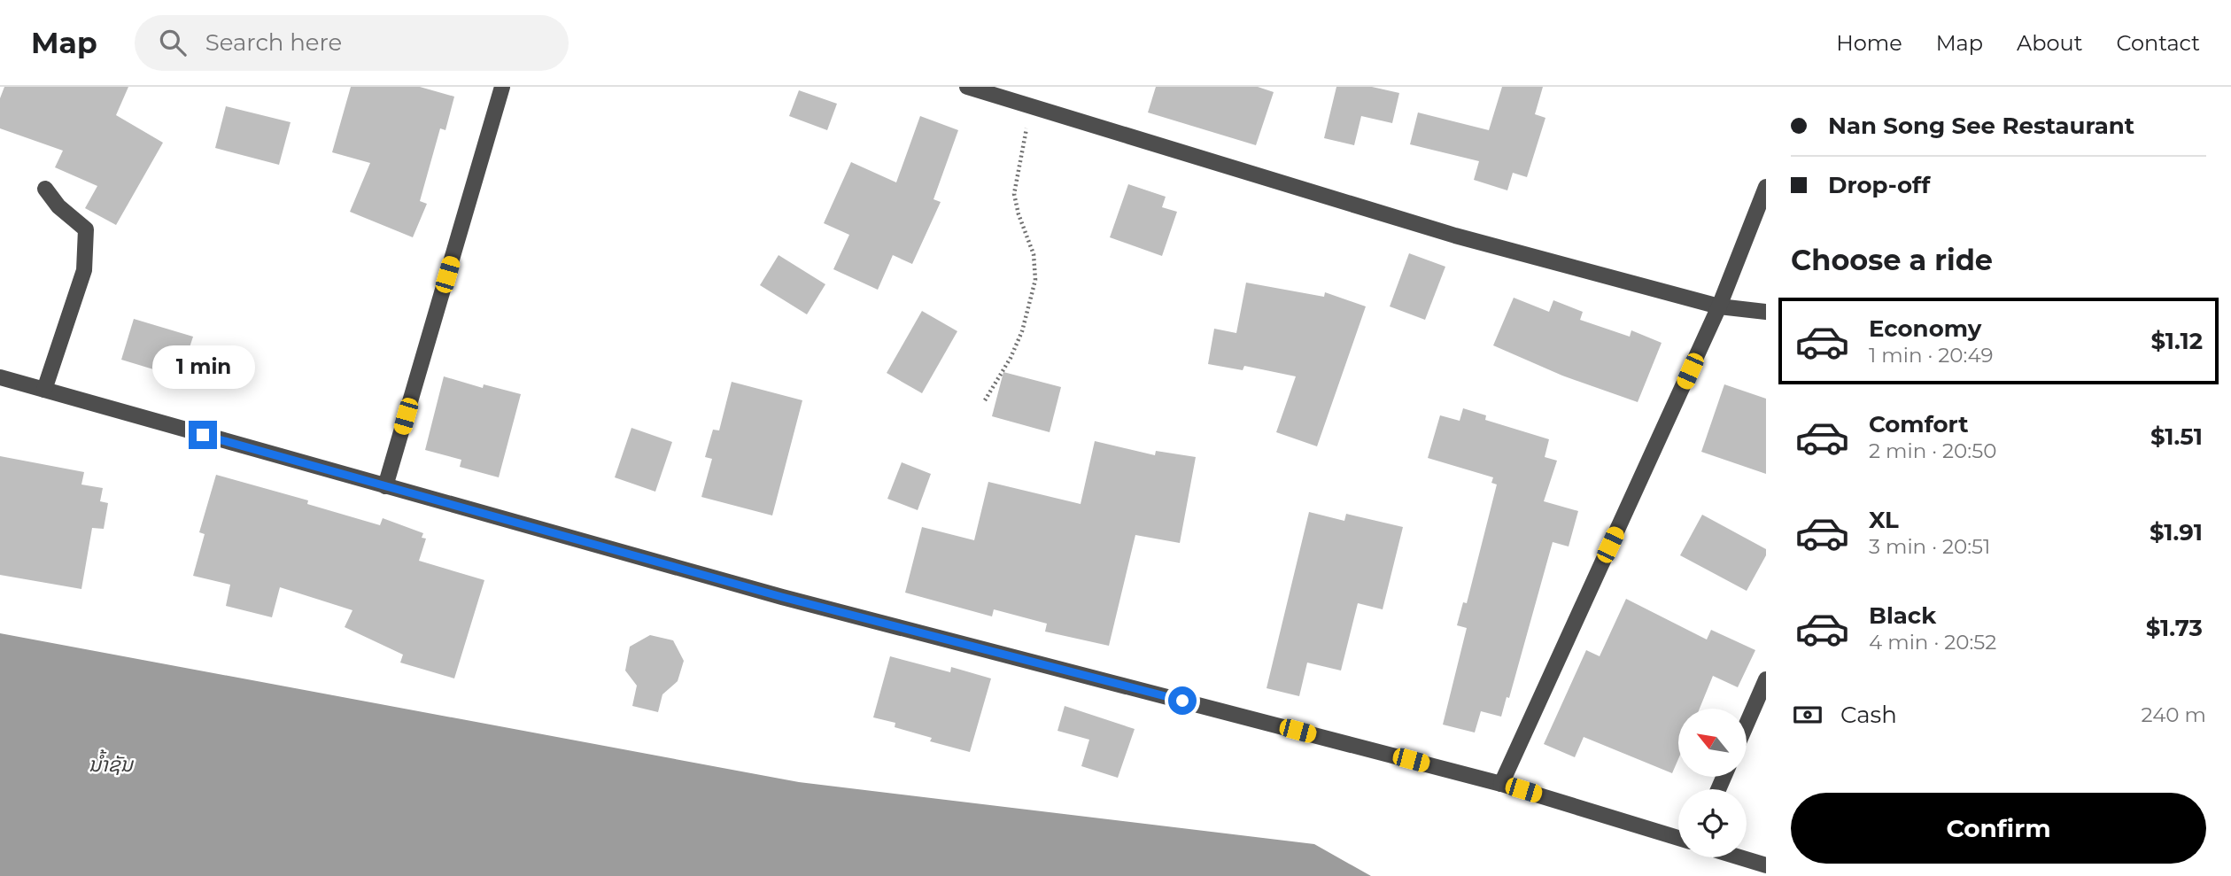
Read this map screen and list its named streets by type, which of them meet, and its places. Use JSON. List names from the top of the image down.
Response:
{
  "water": ["ນ້ຳຊັນ"],
  "north": "top left",
  "page": {
    "header": "Map",
    "search": "Search here",
    "nav": [
      "Home",
      "Map",
      "About",
      "Contact"
    ],
    "banner": ["Nan Song See Restaurant", "Drop-off"],
    "heading": "Choose a ride",
    "list": [
      {
        "name": "Economy",
        "note": "1 min · 20:49",
        "value": "$1.12"
      },
      {
        "name": "Comfort",
        "note": "2 min · 20:50",
        "value": "$1.51"
      },
      {
        "name": "XL",
        "note": "3 min · 20:51",
        "value": "$1.91"
      },
      {
        "name": "Black",
        "note": "4 min · 20:52",
        "value": "$1.73"
      }
    ],
    "bubble": "1 min",
    "pay": ["Cash", "240 m"],
    "buttons": "Confirm"
  }
}
